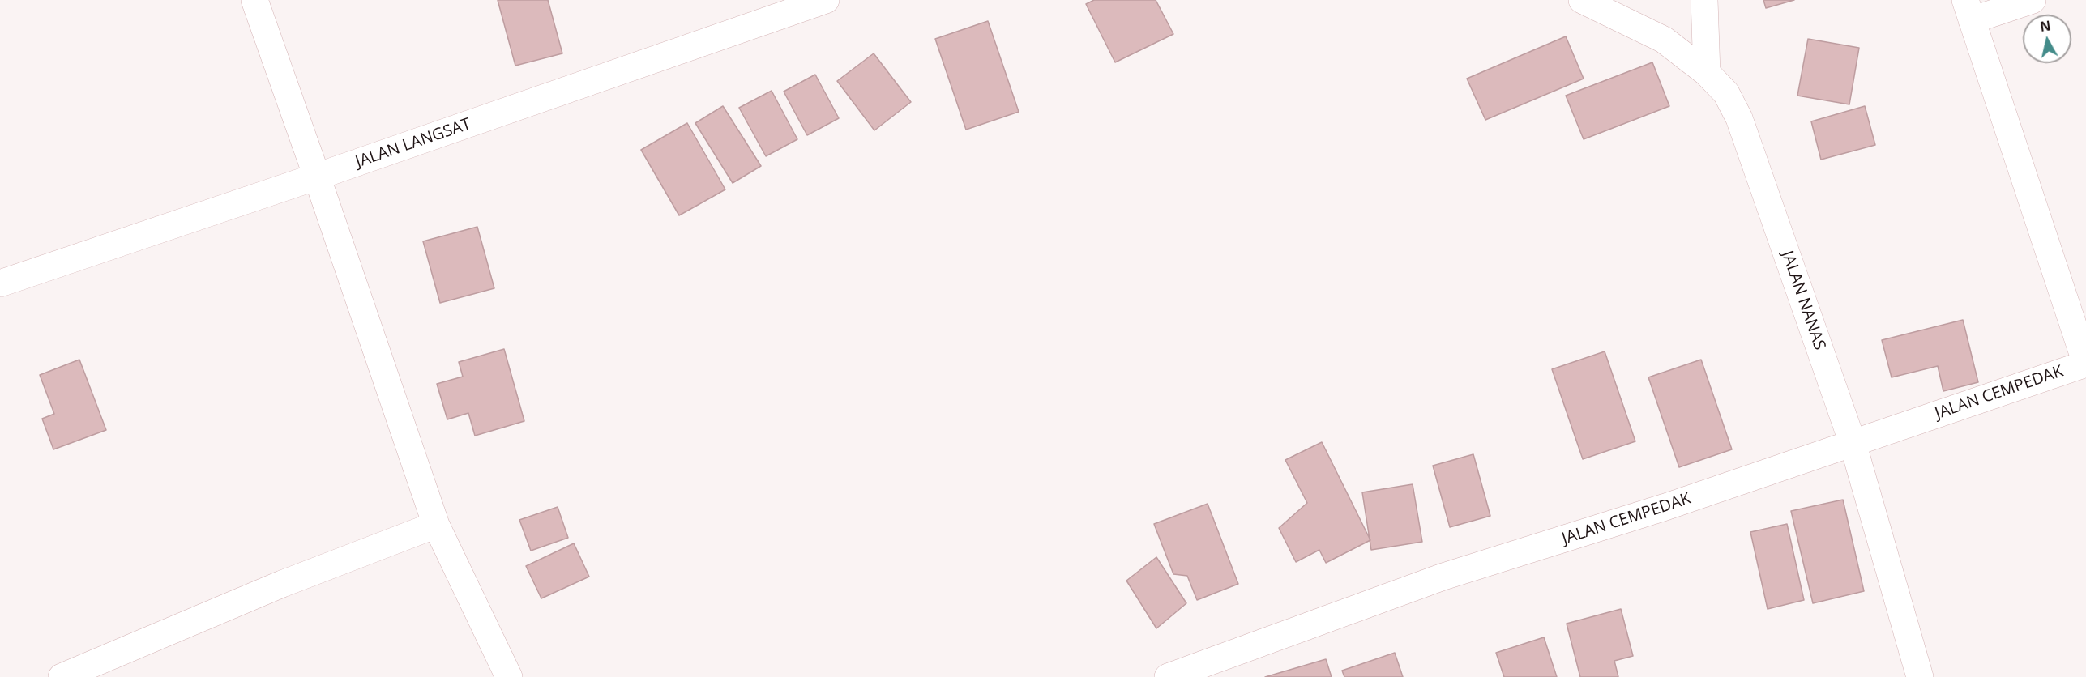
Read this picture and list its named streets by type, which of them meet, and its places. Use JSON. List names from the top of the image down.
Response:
{
  "streets": {
    "street": ["JALAN LANGSAT", "JALAN NANAS", "JALAN CEMPEDAK"]
  },
  "crossings": [
    ["JALAN NANAS", "JALAN CEMPEDAK"]
  ],
  "north": "top"
}
